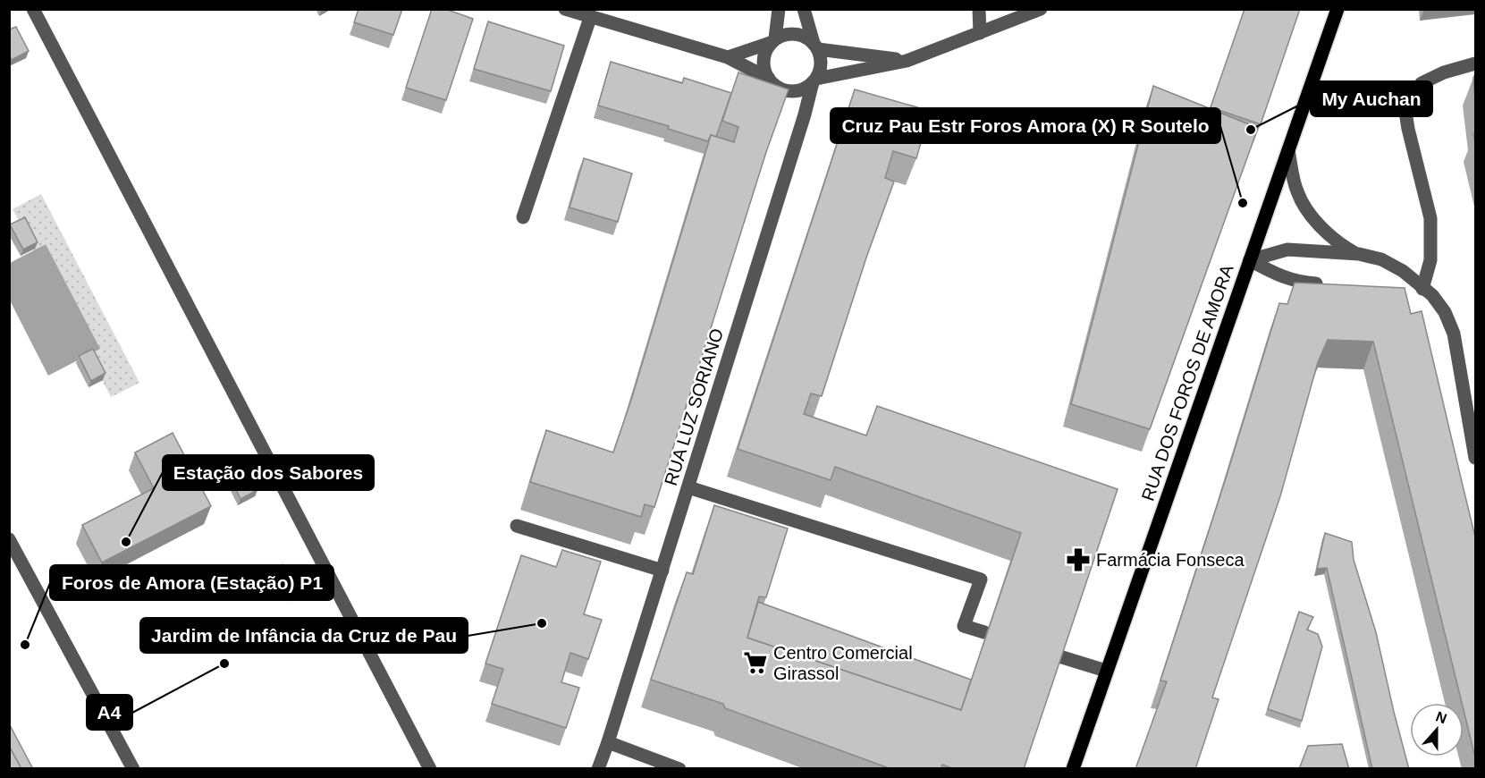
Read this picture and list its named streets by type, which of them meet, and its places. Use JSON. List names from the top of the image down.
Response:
{
  "streets": {
    "main road": ["RUA DOS FOROS DE AMORA"],
    "street": ["RUA LUZ SORIANO"]
  },
  "places": {
    "other": [
      "My Auchan",
      "Cruz Pau Estr Foros Amora (X) R Soutelo",
      "Estação dos Sabores",
      "Jardim de Infância da Cruz de Pau",
      "Foros de Amora (Estação) P1",
      "A4"
    ],
    "pharmacy": ["Farmácia Fonseca"],
    "supermarket": ["Centro Comercial Girassol"]
  },
  "north": "top"
}
